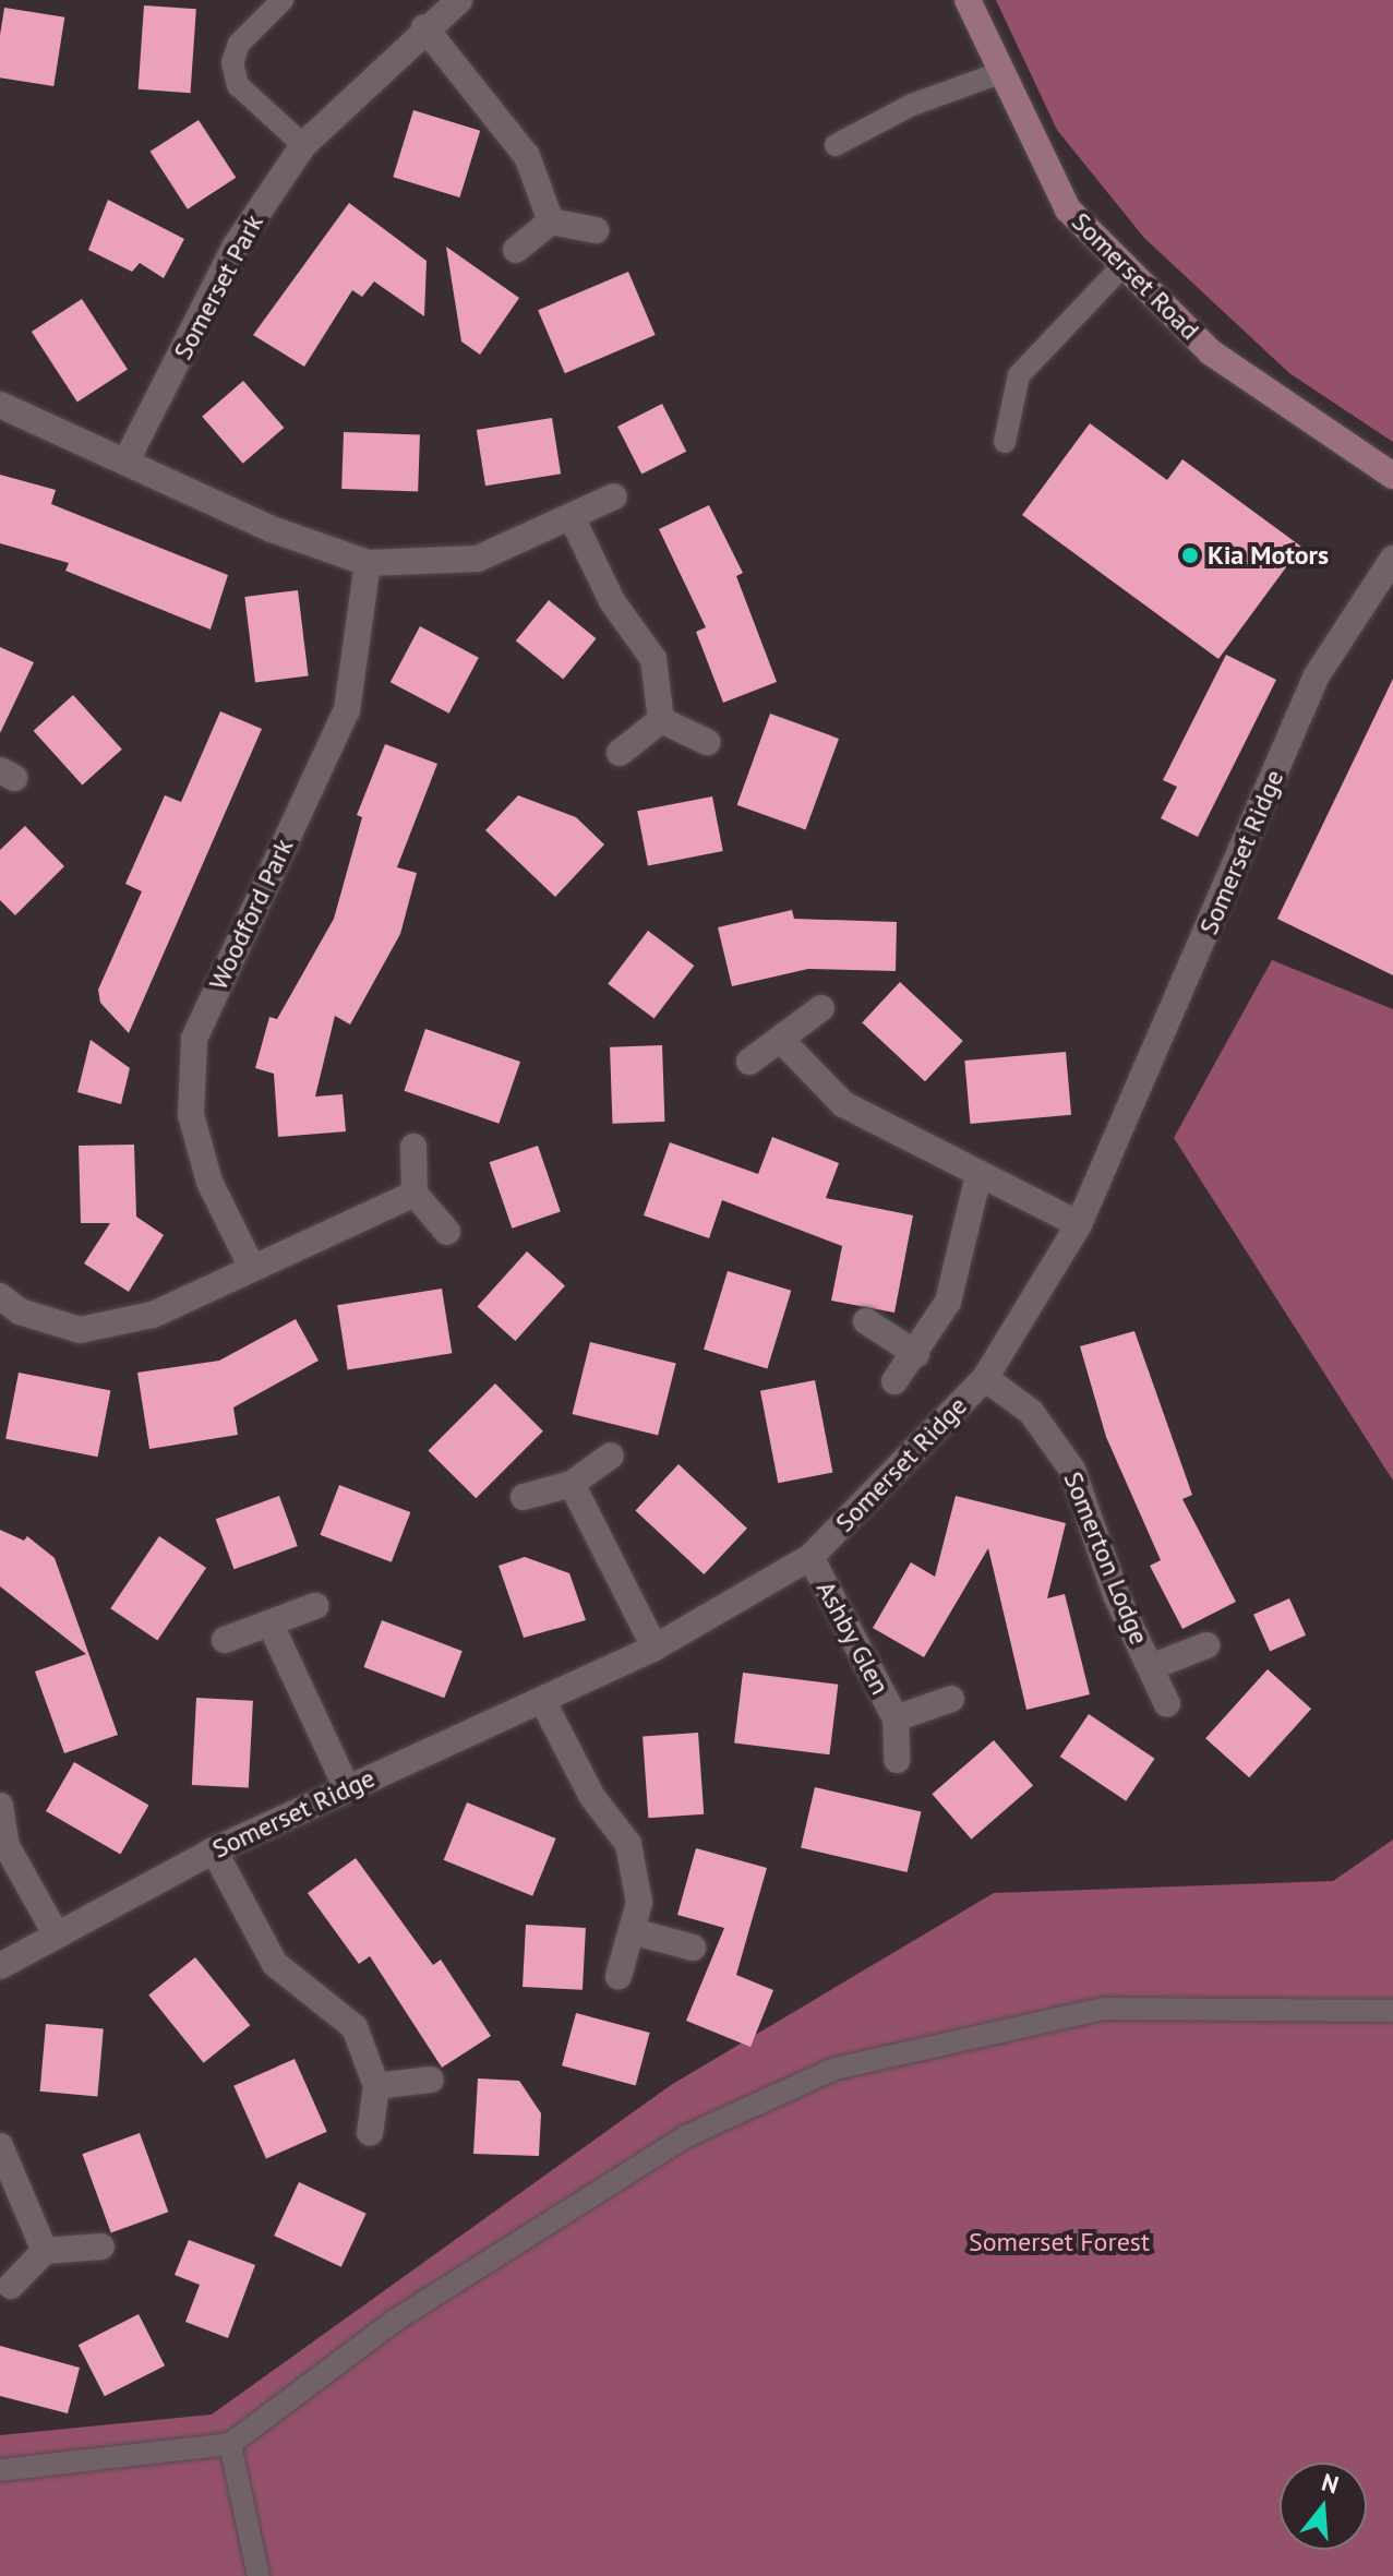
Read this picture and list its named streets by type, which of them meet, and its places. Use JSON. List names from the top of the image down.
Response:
{
  "streets": {
    "street": [
      "Somerset Road",
      "Somerset Park",
      "Somerset Ridge",
      "Woodford Park",
      "Somerton Lodge",
      "Ashby Glen"
    ]
  },
  "crossings": [
    ["Somerset Ridge", "Somerton Lodge"],
    ["Somerset Ridge", "Ashby Glen"]
  ],
  "parks": ["Somerset Forest"],
  "places": ["Kia Motors"],
  "north": "top"
}
